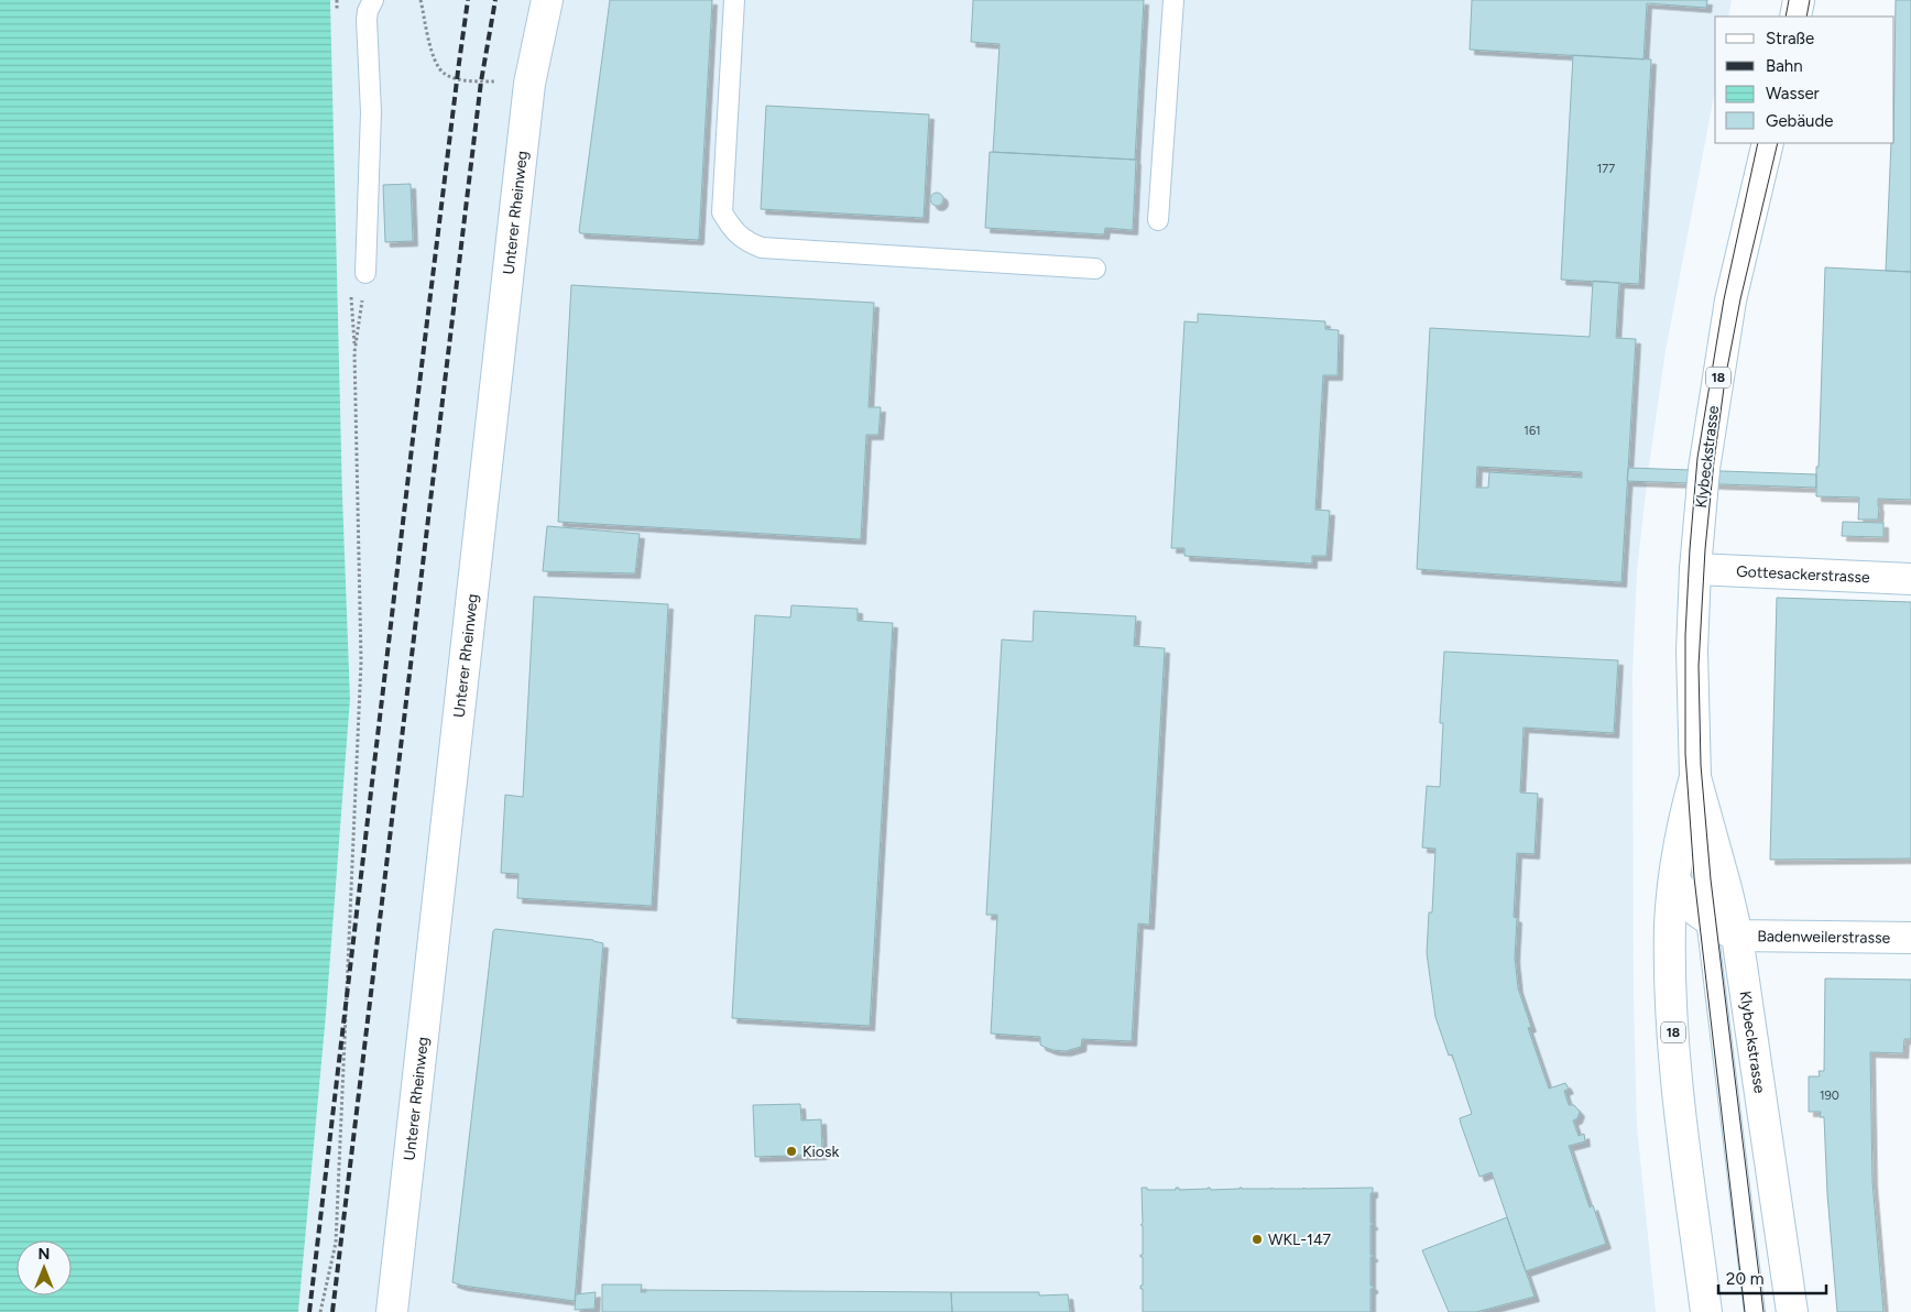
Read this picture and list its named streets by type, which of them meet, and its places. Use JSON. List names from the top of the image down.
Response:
{
  "streets": {
    "street": [
      "Unterer Rheinweg",
      "18",
      "Klybeckstrasse",
      "Gottesackerstrasse",
      "Badenweilerstrasse"
    ]
  },
  "crossings": [
    ["Klybeckstrasse", "Gottesackerstrasse"],
    ["Klybeckstrasse", "Badenweilerstrasse"]
  ],
  "places": ["Kiosk", "WKL-147"],
  "house_numbers": ["177", "161", "190"],
  "legend": [
    "Straße",
    "Bahn",
    "Wasser",
    "Gebäude"
  ],
  "scale_bar": "20 m",
  "north": "top"
}
